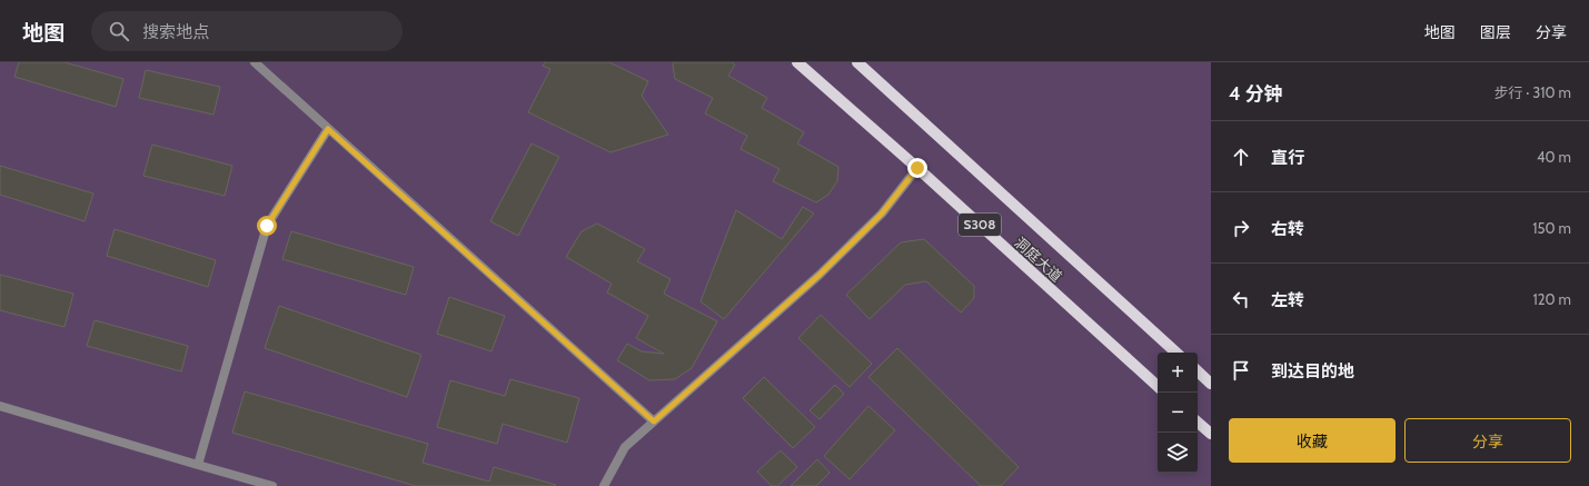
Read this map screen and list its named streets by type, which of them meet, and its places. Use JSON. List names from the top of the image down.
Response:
{
  "streets": {
    "main road": ["S308", "洞庭大道"]
  },
  "page": {
    "header": "地图",
    "search": "搜索地点",
    "nav": ["地图", "图层", "分享"],
    "heading": ["4 分钟", "步行 · 310 m"],
    "list": [
      ["直行", "40 m"],
      ["右转", "150 m"],
      ["左转", "120 m"],
      "到达目的地"
    ],
    "map_buttons": ["+", "−"],
    "buttons": ["收藏", "分享"]
  }
}
